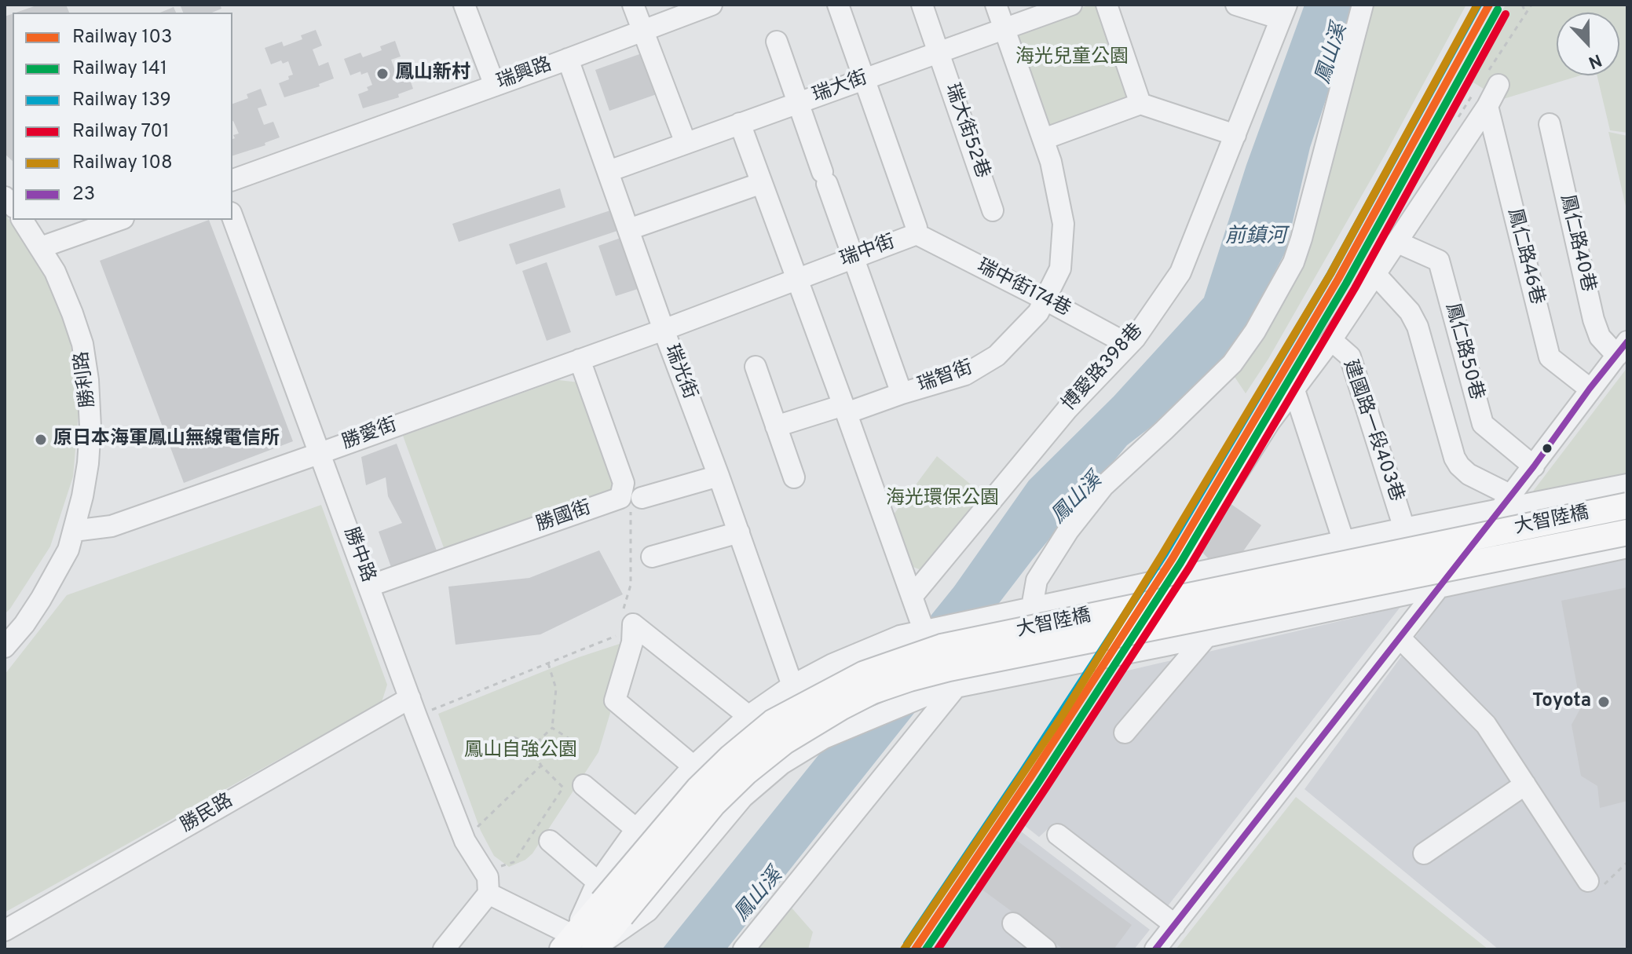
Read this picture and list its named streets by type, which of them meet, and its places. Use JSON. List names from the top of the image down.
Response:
{
  "streets": {
    "main road": ["大智陸橋"],
    "street": [
      "瑞興路",
      "瑞大街",
      "瑞大街52巷",
      "鳳仁路40巷",
      "瑞中街",
      "鳳仁路46巷",
      "瑞中街174巷",
      "鳳仁路50巷",
      "博愛路398巷",
      "瑞光街",
      "瑞智街",
      "勝利路",
      "建國路一段403巷",
      "勝愛街",
      "勝國街",
      "勝中路",
      "勝民路"
    ]
  },
  "crossings": [
    ["瑞興路", "瑞光街"],
    ["瑞大街", "瑞大街52巷"],
    ["瑞大街", "瑞中街"],
    ["瑞大街", "瑞光街"],
    ["瑞大街", "瑞智街"],
    ["瑞中街", "瑞中街174巷"],
    ["瑞中街", "瑞光街"],
    ["瑞中街", "勝愛街"],
    ["瑞中街174巷", "博愛路398巷"],
    ["瑞中街174巷", "瑞智街"],
    ["瑞光街", "勝愛街"],
    ["勝利路", "勝愛街"],
    ["勝愛街", "勝國街"],
    ["勝愛街", "勝中路"],
    ["勝國街", "勝中路"],
    ["勝中路", "勝民路"]
  ],
  "water": ["鳳山溪", "前鎮河"],
  "parks": ["海光兒童公園", "海光環保公園", "鳳山自強公園"],
  "places": ["鳳山新村", "原日本海軍鳳山無線電信所", "Toyota"],
  "lines": [
    "rail line 103",
    "rail line 139",
    "rail line 108",
    "rail line 141",
    "rail line 701",
    "transit line 23"
  ],
  "legend": [
    "Railway 103",
    "Railway 141",
    "Railway 139",
    "Railway 701",
    "Railway 108",
    "23"
  ],
  "north": "bottom"
}
